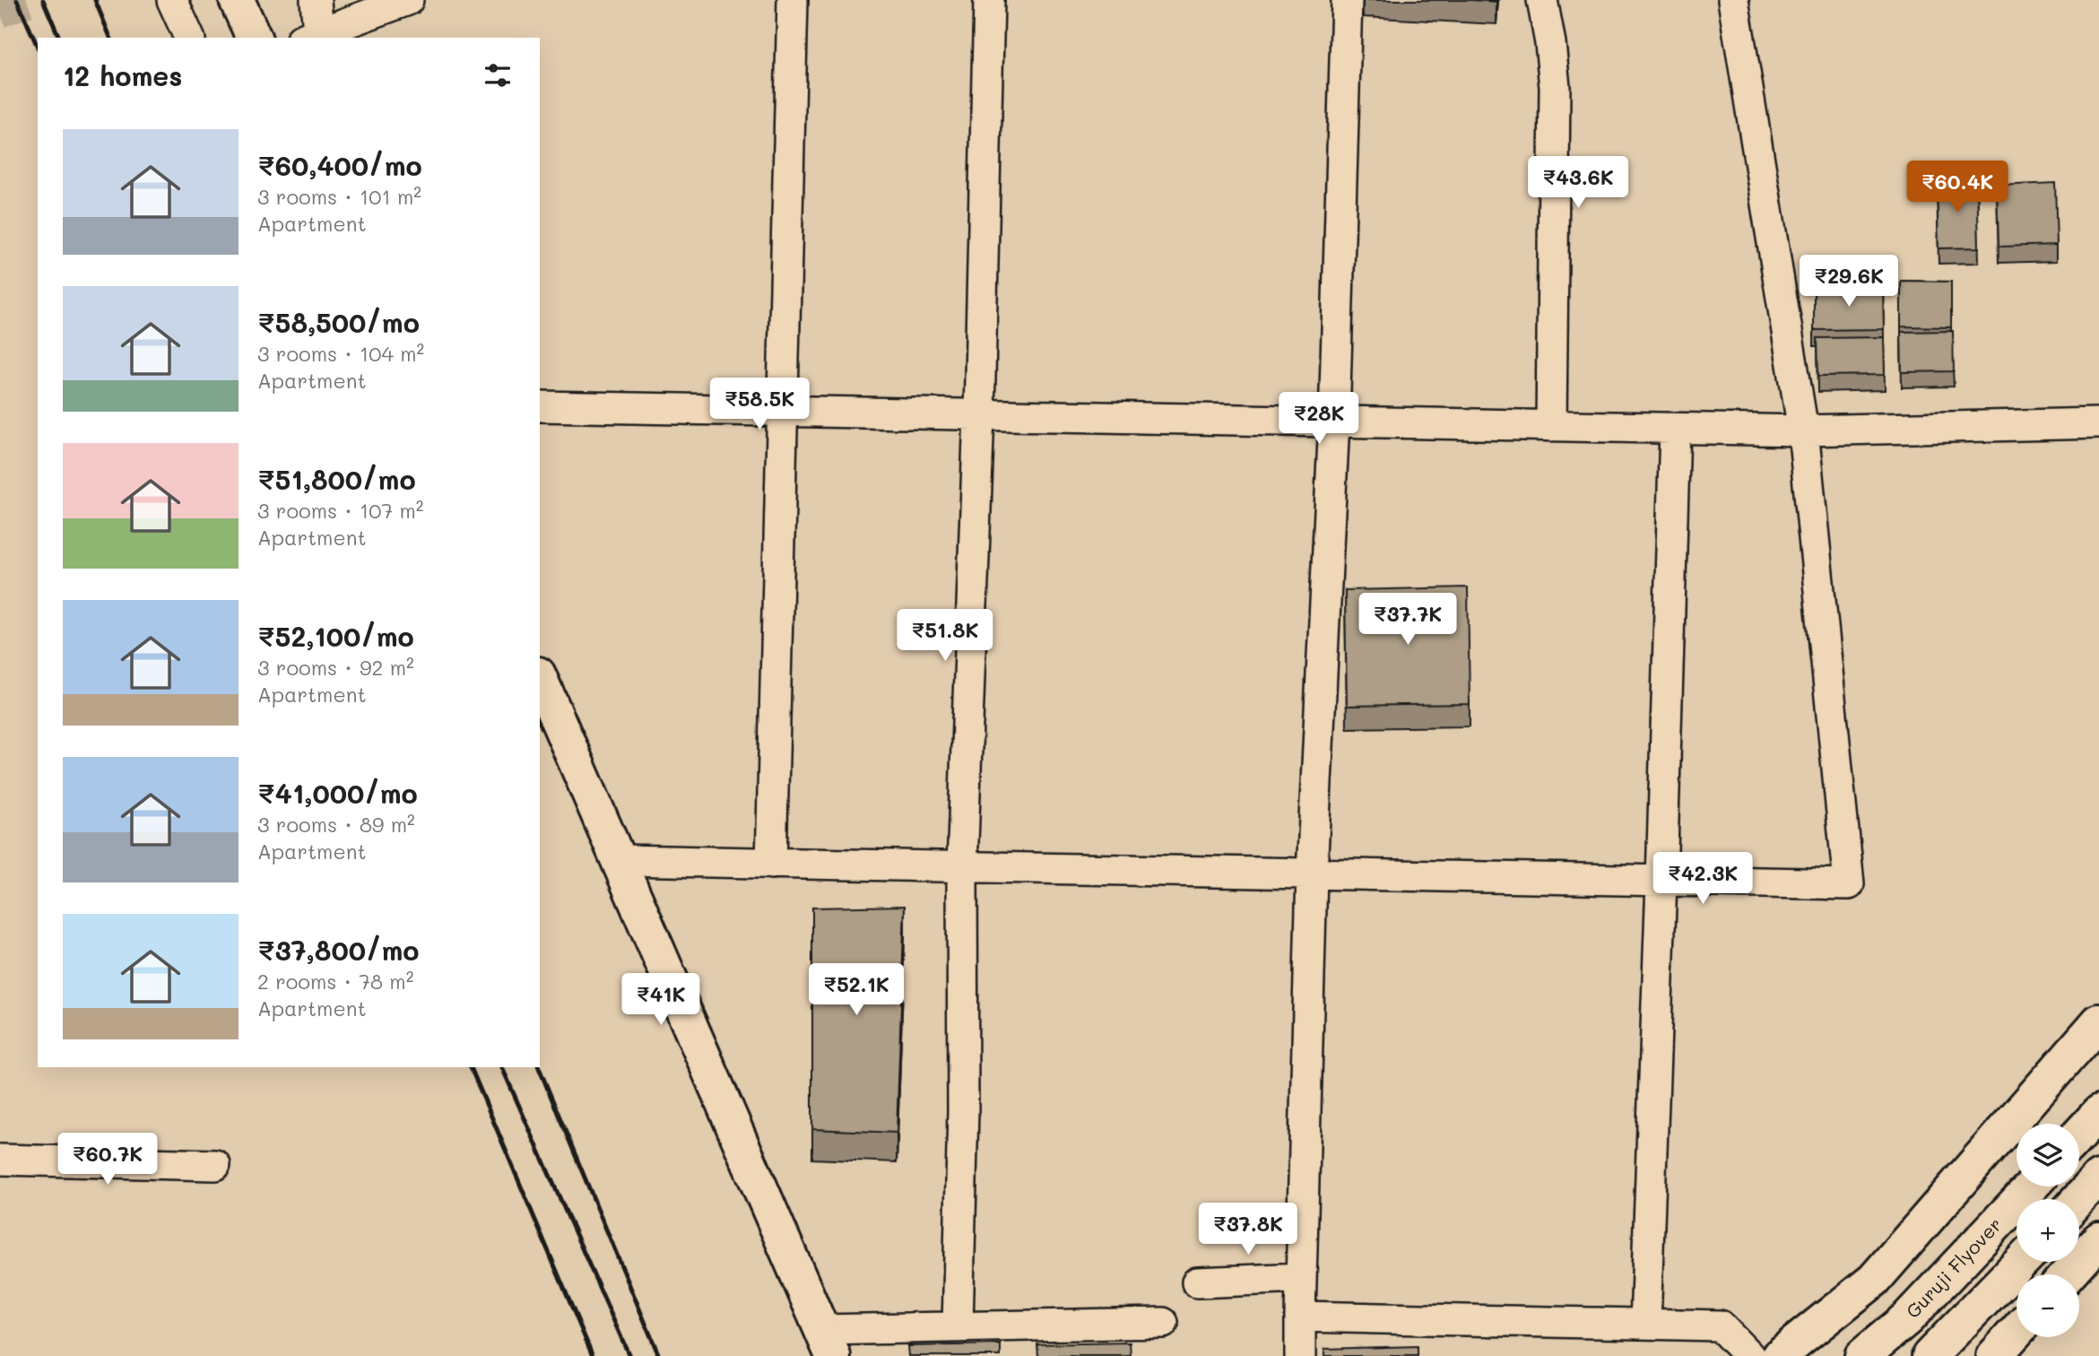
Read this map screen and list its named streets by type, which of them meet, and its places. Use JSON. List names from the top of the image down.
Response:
{
  "streets": {
    "street": ["Guruji Flyover"]
  },
  "page": {
    "heading": "12 homes",
    "list": [
      {
        "name": "₹60,400/mo",
        "note": "3 rooms · 101 m² · Apartment"
      },
      {
        "name": "₹58,500/mo",
        "note": "3 rooms · 104 m² · Apartment"
      },
      {
        "name": "₹51,800/mo",
        "note": "3 rooms · 107 m² · Apartment"
      },
      {
        "name": "₹52,100/mo",
        "note": "3 rooms · 92 m² · Apartment"
      },
      {
        "name": "₹41,000/mo",
        "note": "3 rooms · 89 m² · Apartment"
      },
      {
        "name": "₹37,800/mo",
        "note": "2 rooms · 78 m² · Apartment"
      }
    ],
    "price": [
      "₹43.6K",
      "₹60.4K",
      "₹29.6K",
      "₹58.5K",
      "₹28K",
      "₹37.7K",
      "₹51.8K",
      "₹42.3K",
      "₹52.1K",
      "₹41K",
      "₹60.7K",
      "₹37.8K"
    ],
    "map_buttons": ["+", "−"]
  }
}
